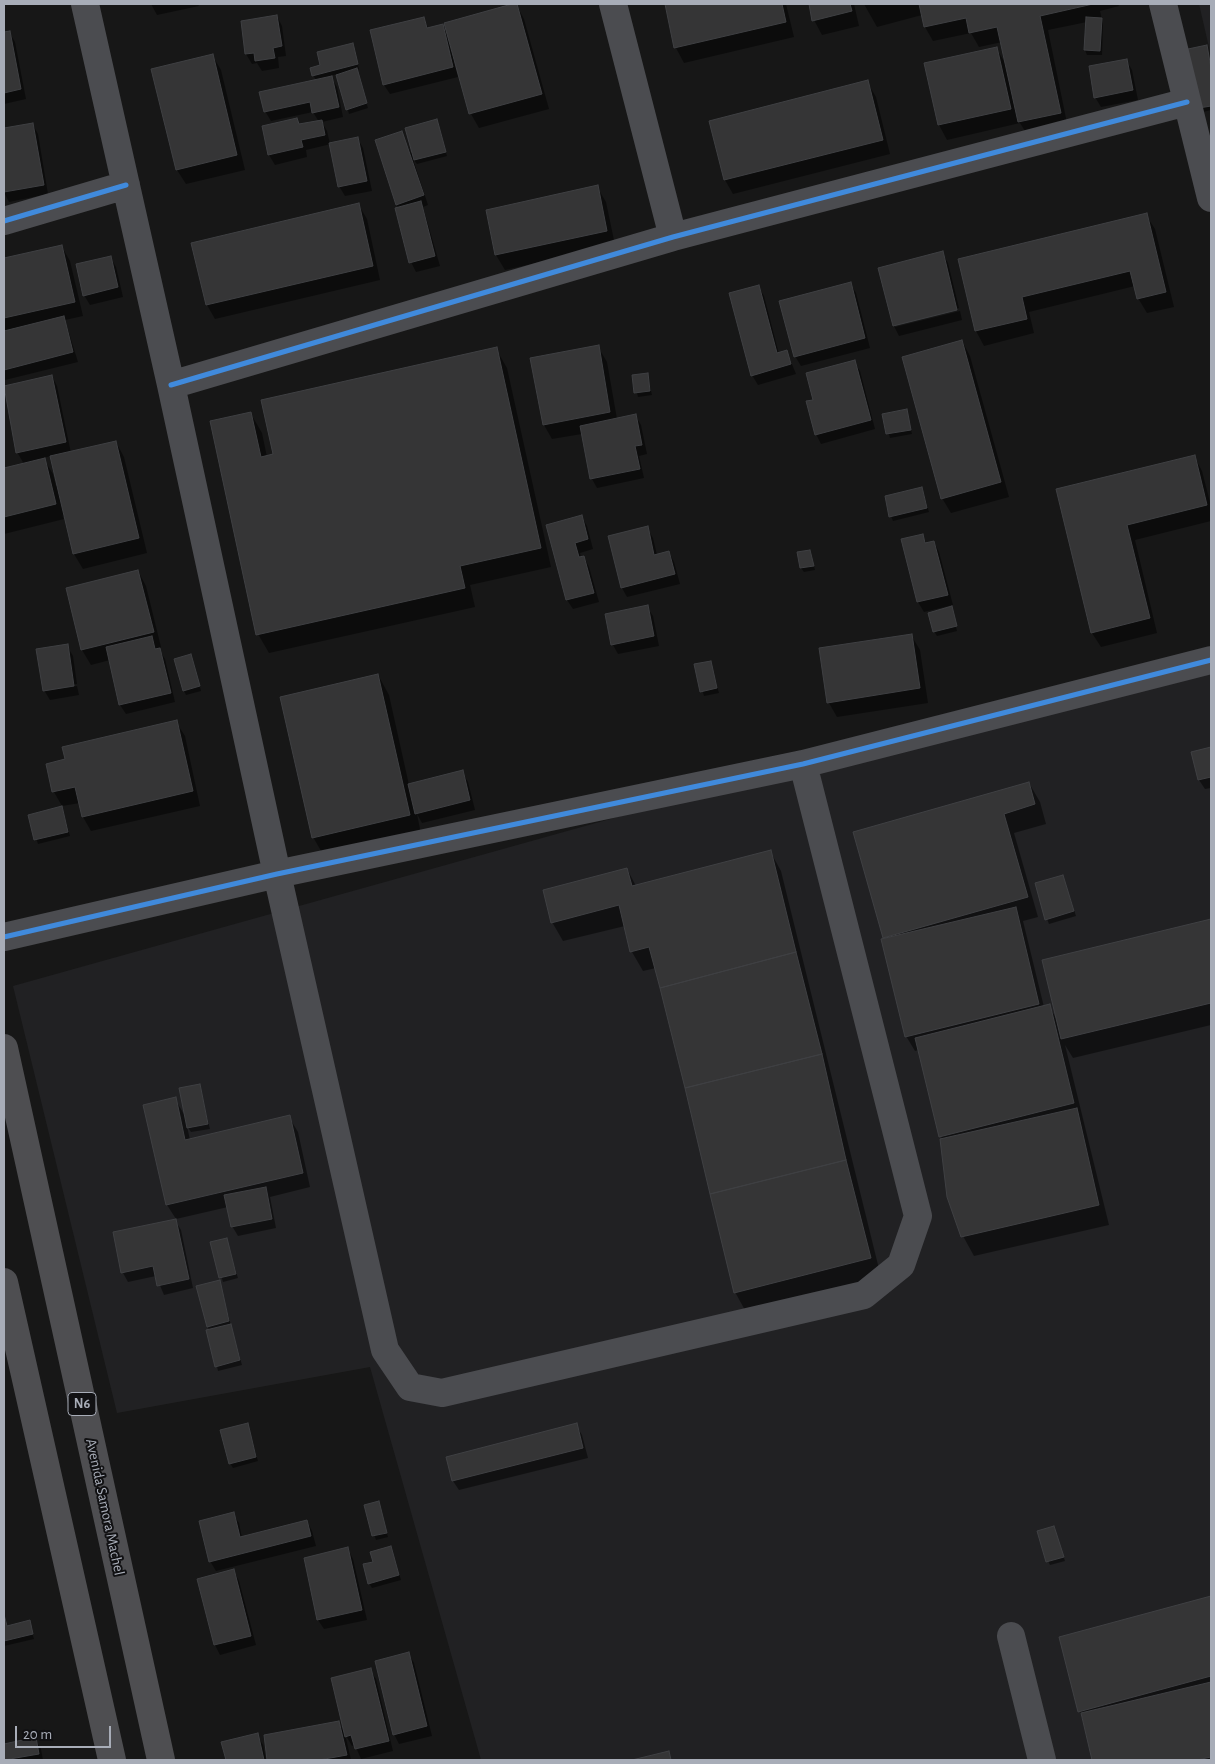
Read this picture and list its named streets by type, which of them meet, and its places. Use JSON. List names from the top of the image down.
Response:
{
  "streets": {
    "highway": ["N6", "Avenida Samora Machel"]
  },
  "scale_bar": "20 m"
}
